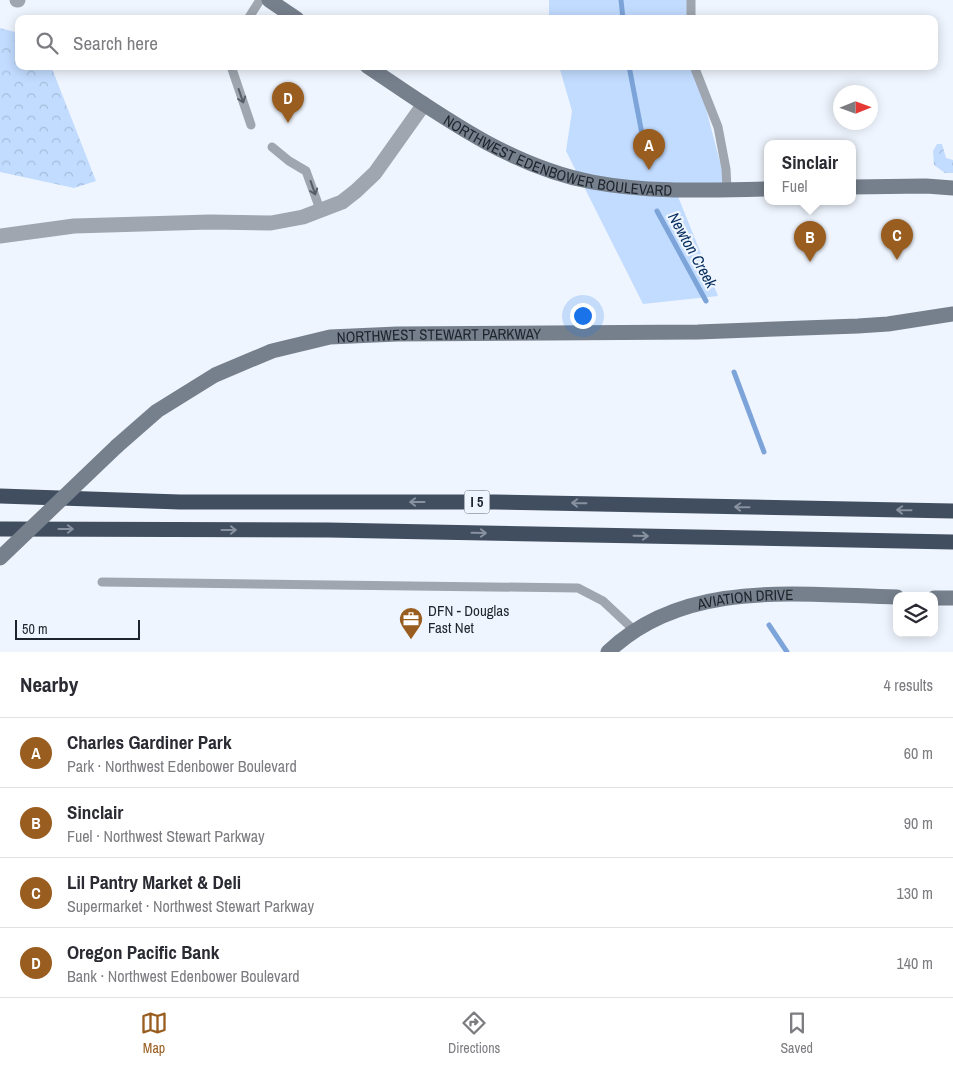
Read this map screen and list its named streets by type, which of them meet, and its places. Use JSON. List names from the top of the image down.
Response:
{
  "streets": {
    "highway": ["I 5"],
    "main road": ["NORTHWEST EDENBOWER BOULEVARD", "NORTHWEST STEWART PARKWAY", "AVIATION DRIVE"]
  },
  "water": ["Newton Creek"],
  "places": {
    "office": ["DFN - Douglas Fast Net"]
  },
  "scale_bar": "50 m",
  "north": "right",
  "page": {
    "search": "Search here",
    "pins": [
      "D",
      "A",
      "C",
      "B"
    ],
    "popup": ["Sinclair", "Fuel"],
    "scale": "50 m",
    "heading": ["Nearby", "4 results"],
    "list": [
      {
        "mark": "A",
        "name": "Charles Gardiner Park",
        "note": "Park · Northwest Edenbower Boulevard",
        "value": "60 m"
      },
      {
        "mark": "B",
        "name": "Sinclair",
        "note": "Fuel · Northwest Stewart Parkway",
        "value": "90 m"
      },
      {
        "mark": "C",
        "name": "Lil Pantry Market & Deli",
        "note": "Supermarket · Northwest Stewart Parkway",
        "value": "130 m"
      },
      {
        "mark": "D",
        "name": "Oregon Pacific Bank",
        "note": "Bank · Northwest Edenbower Boulevard",
        "value": "140 m"
      }
    ],
    "nav": ["Map", "Directions", "Saved"]
  }
}
